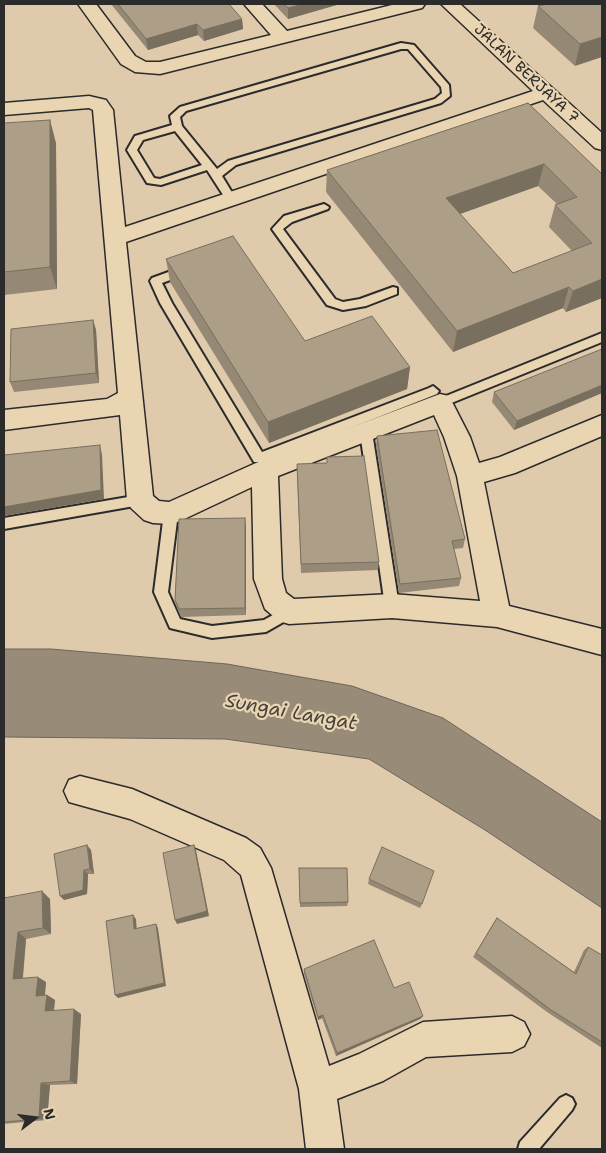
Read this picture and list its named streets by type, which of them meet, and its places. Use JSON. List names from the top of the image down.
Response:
{
  "streets": {
    "street": ["JALAN BERJAYA 7"]
  },
  "water": ["Sungai Langat"],
  "north": "right"
}
